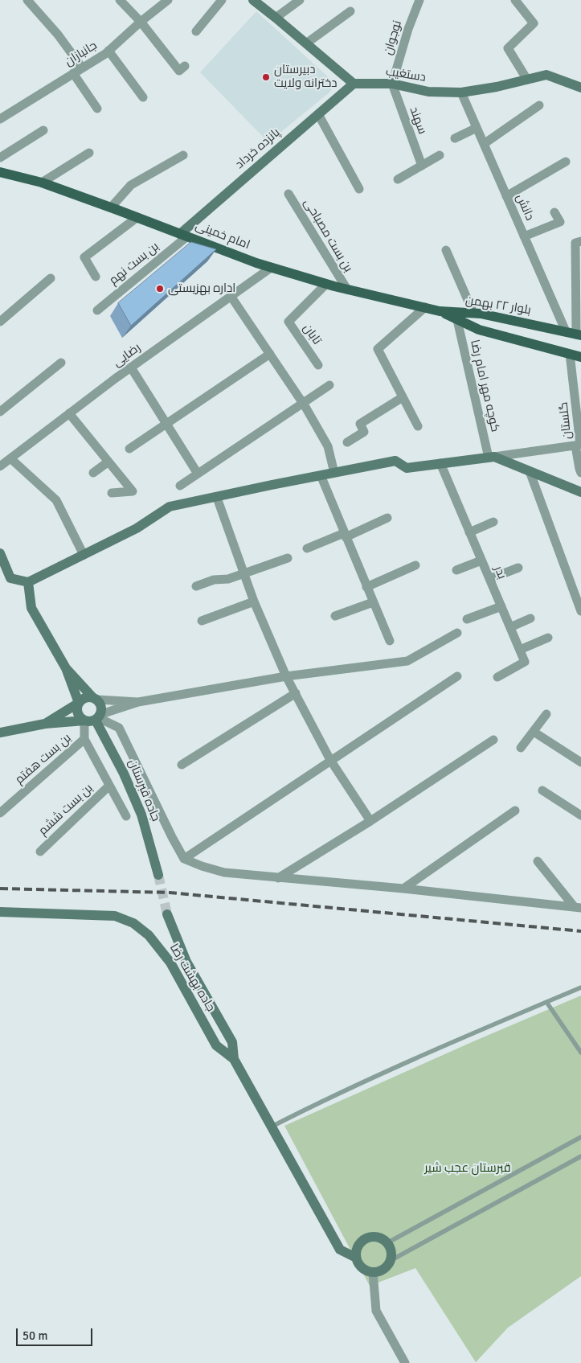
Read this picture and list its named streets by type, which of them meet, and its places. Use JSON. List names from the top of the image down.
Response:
{
  "streets": {
    "main road": ["امام خمینی", "بلوار ۲۲ بهمن"],
    "street": [
      "نوجوان",
      "جانبازان",
      "دستغیب",
      "سهند",
      "پانزده خرداد",
      "دانش",
      "بن بست مصباحی",
      "بن بست نهم",
      "تابان",
      "رضایی",
      "کوچه مهر امام رضا",
      "گلستان",
      "بدر",
      "بن بست هفتم",
      "جاده قبرستان",
      "بن بست ششم",
      "جاده بهشت رضا"
    ]
  },
  "crossings": [
    ["نوجوان", "دستغیب"],
    ["نوجوان", "سهند"],
    ["دستغیب", "سهند"],
    ["دستغیب", "پانزده خرداد"],
    ["دستغیب", "دانش"],
    ["پانزده خرداد", "امام خمینی"],
    ["پانزده خرداد", "بن بست نهم"],
    ["دانش", "بلوار ۲۲ بهمن"],
    ["امام خمینی", "بن بست مصباحی"],
    ["امام خمینی", "بن بست نهم"],
    ["امام خمینی", "بلوار ۲۲ بهمن"],
    ["امام خمینی", "تابان"],
    ["امام خمینی", "رضایی"],
    ["بلوار ۲۲ بهمن", "کوچه مهر امام رضا"],
    ["بلوار ۲۲ بهمن", "گلستان"],
    ["کوچه مهر امام رضا", "گلستان"]
  ],
  "parks": ["قبرستان عجب شیر"],
  "places": ["دبیرستان دخترانه ولایت", "اداره بهزیستی"],
  "scale_bar": "50 m"
}
